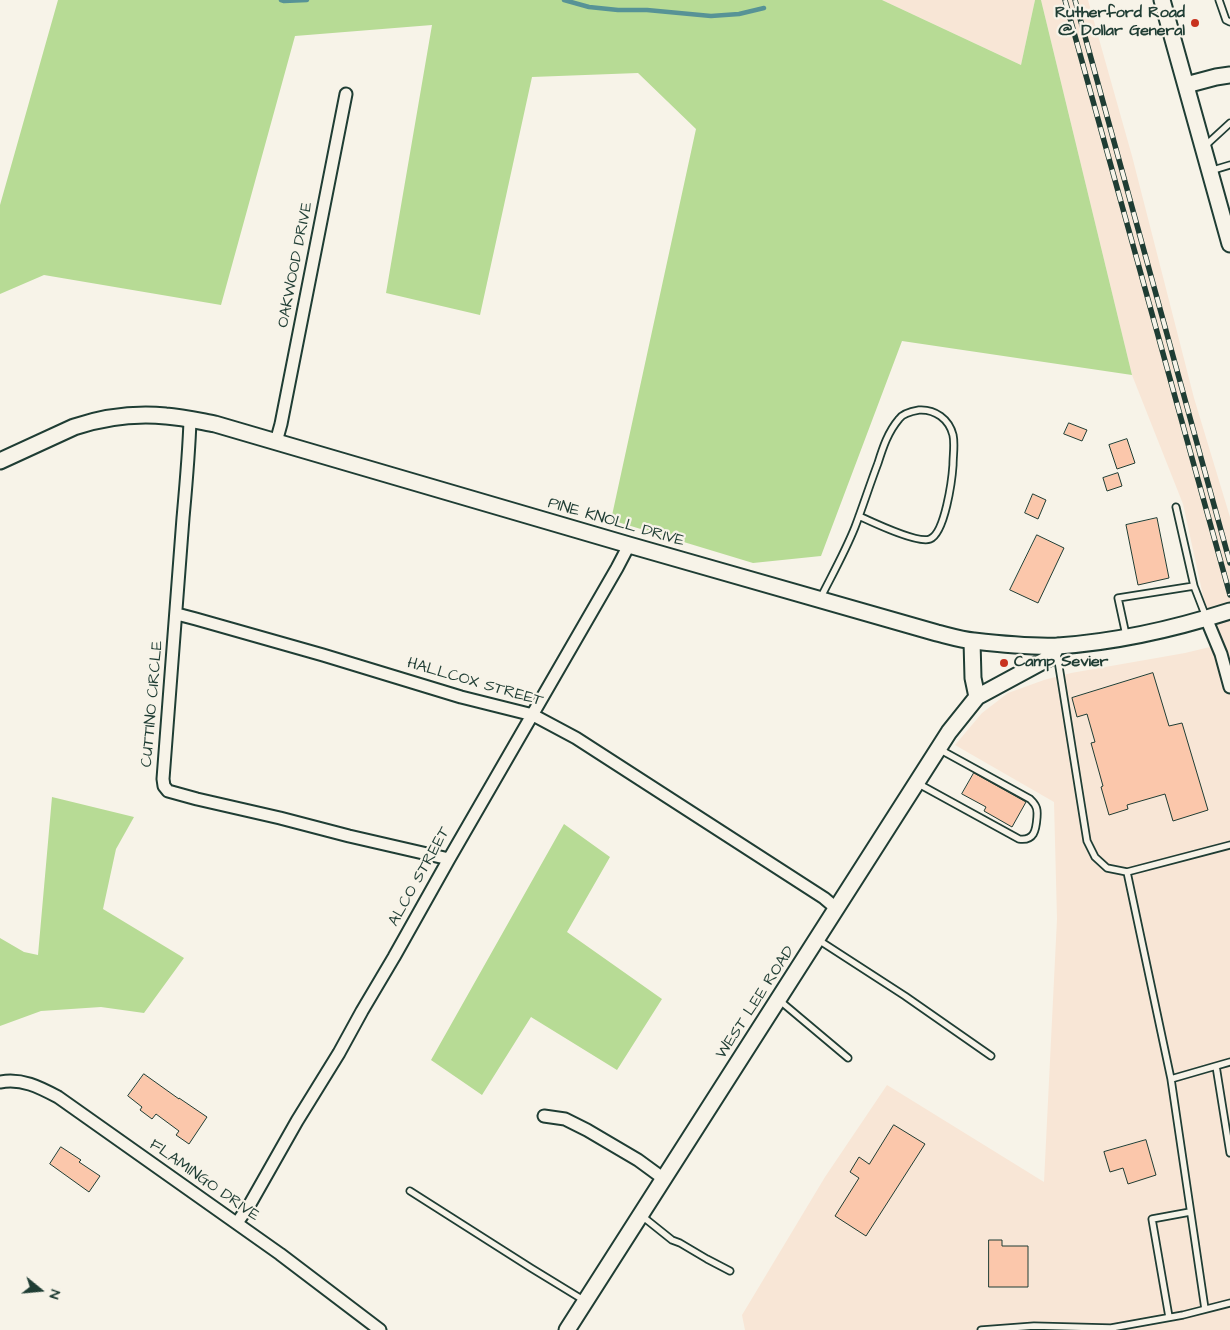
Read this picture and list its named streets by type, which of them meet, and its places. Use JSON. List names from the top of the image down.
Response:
{
  "streets": {
    "street": [
      "OAKWOOD DRIVE",
      "PINE KNOLL DRIVE",
      "HALLCOX STREET",
      "CUTTINO CIRCLE",
      "ALCO STREET",
      "WEST LEE ROAD",
      "FLAMINGO DRIVE"
    ]
  },
  "crossings": [
    ["OAKWOOD DRIVE", "PINE KNOLL DRIVE"],
    ["PINE KNOLL DRIVE", "CUTTINO CIRCLE"],
    ["PINE KNOLL DRIVE", "ALCO STREET"],
    ["PINE KNOLL DRIVE", "WEST LEE ROAD"],
    ["HALLCOX STREET", "CUTTINO CIRCLE"],
    ["HALLCOX STREET", "ALCO STREET"],
    ["HALLCOX STREET", "WEST LEE ROAD"],
    ["CUTTINO CIRCLE", "ALCO STREET"],
    ["ALCO STREET", "FLAMINGO DRIVE"]
  ],
  "places": ["Rutherford Road @ Dollar General", "Camp Sevier"],
  "north": "right"
}
